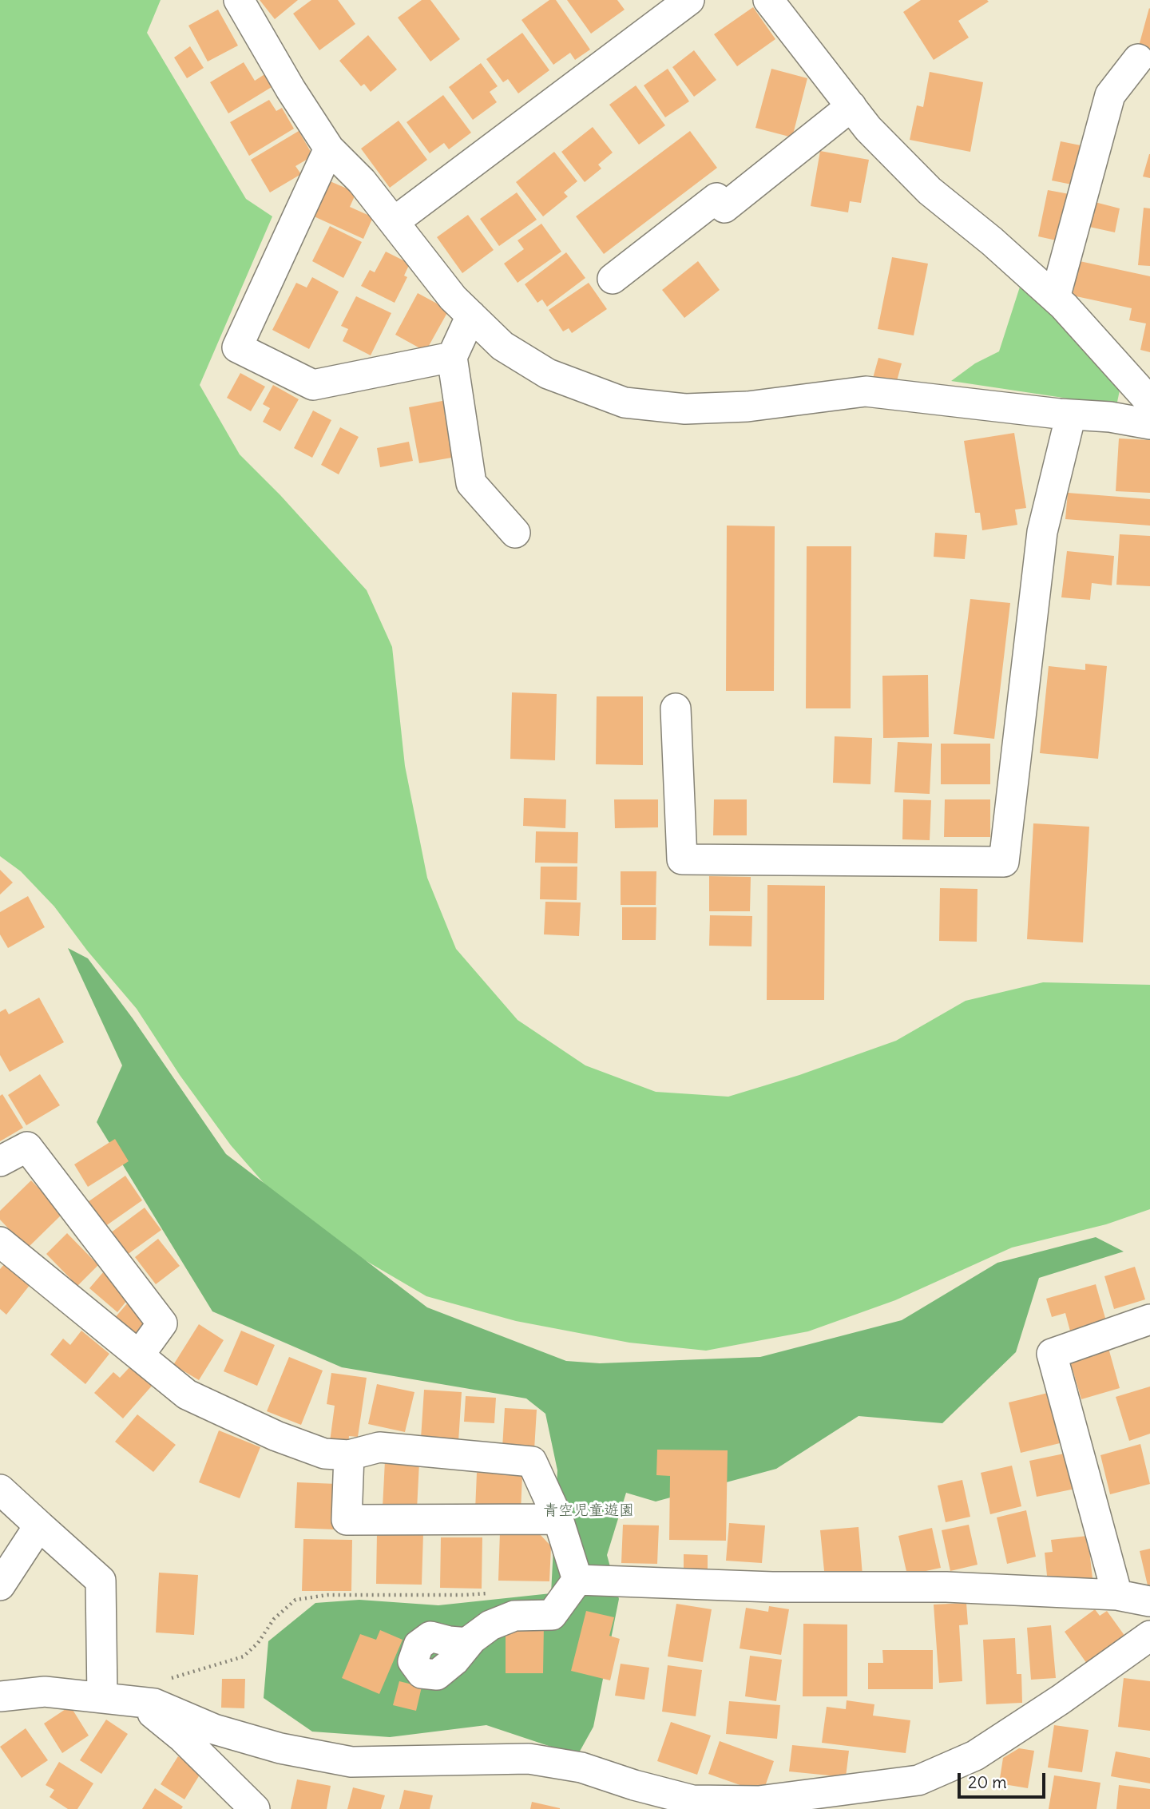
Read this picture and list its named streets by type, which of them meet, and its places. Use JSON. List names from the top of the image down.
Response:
{
  "parks": ["青空児童遊園"],
  "scale_bar": "20 m"
}
